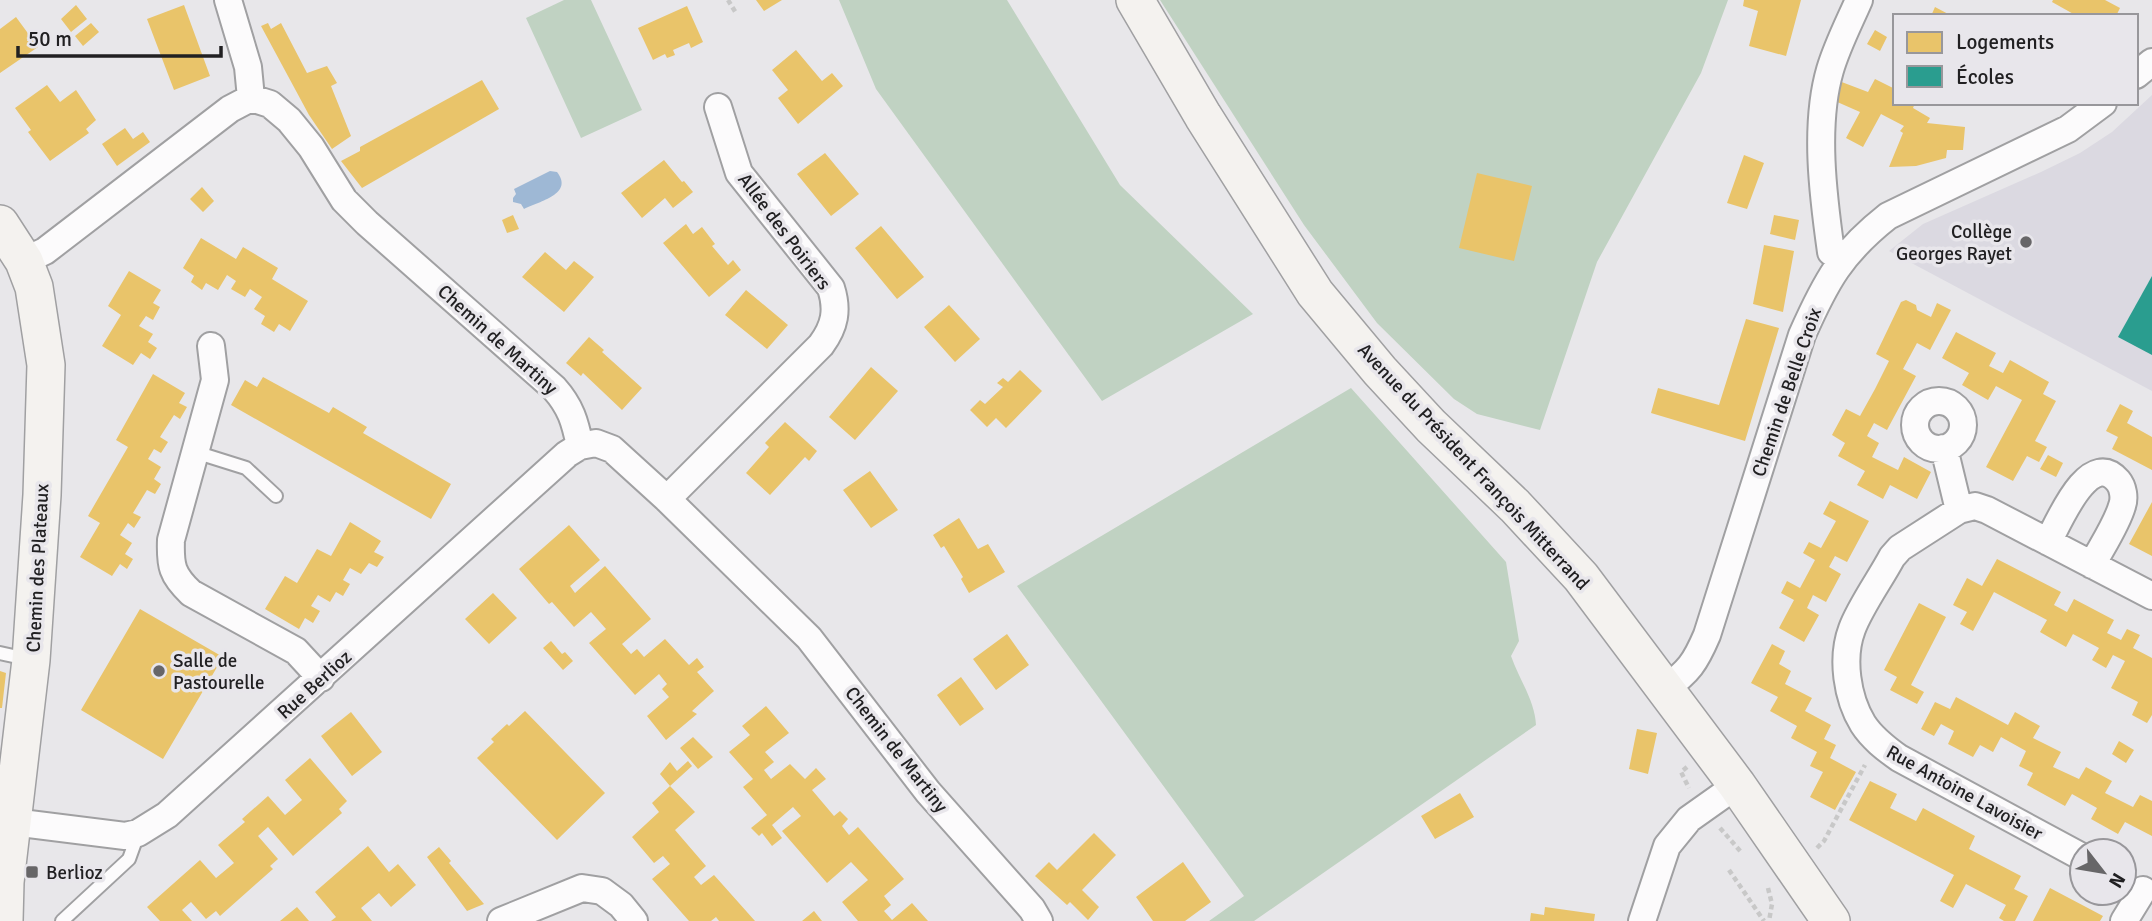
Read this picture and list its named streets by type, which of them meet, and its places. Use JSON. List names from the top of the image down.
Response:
{
  "streets": {
    "street": [
      "Allée des Poiriers",
      "Chemin de Martiny",
      "Chemin de Belle Croix",
      "Avenue du Président François Mitterrand",
      "Chemin des Plateaux",
      "Rue Berlioz",
      "Rue Antoine Lavoisier"
    ]
  },
  "crossings": [
    ["Allée des Poiriers", "Chemin de Martiny"],
    ["Chemin de Martiny", "Rue Berlioz"],
    ["Chemin de Belle Croix", "Avenue du Président François Mitterrand"]
  ],
  "places": {
    "other": ["Collège Georges Rayet", "Salle de Pastourelle"],
    "transit": ["Berlioz"]
  },
  "legend": ["Logements", "Écoles"],
  "scale_bar": "50 m",
  "north": "bottom right"
}
